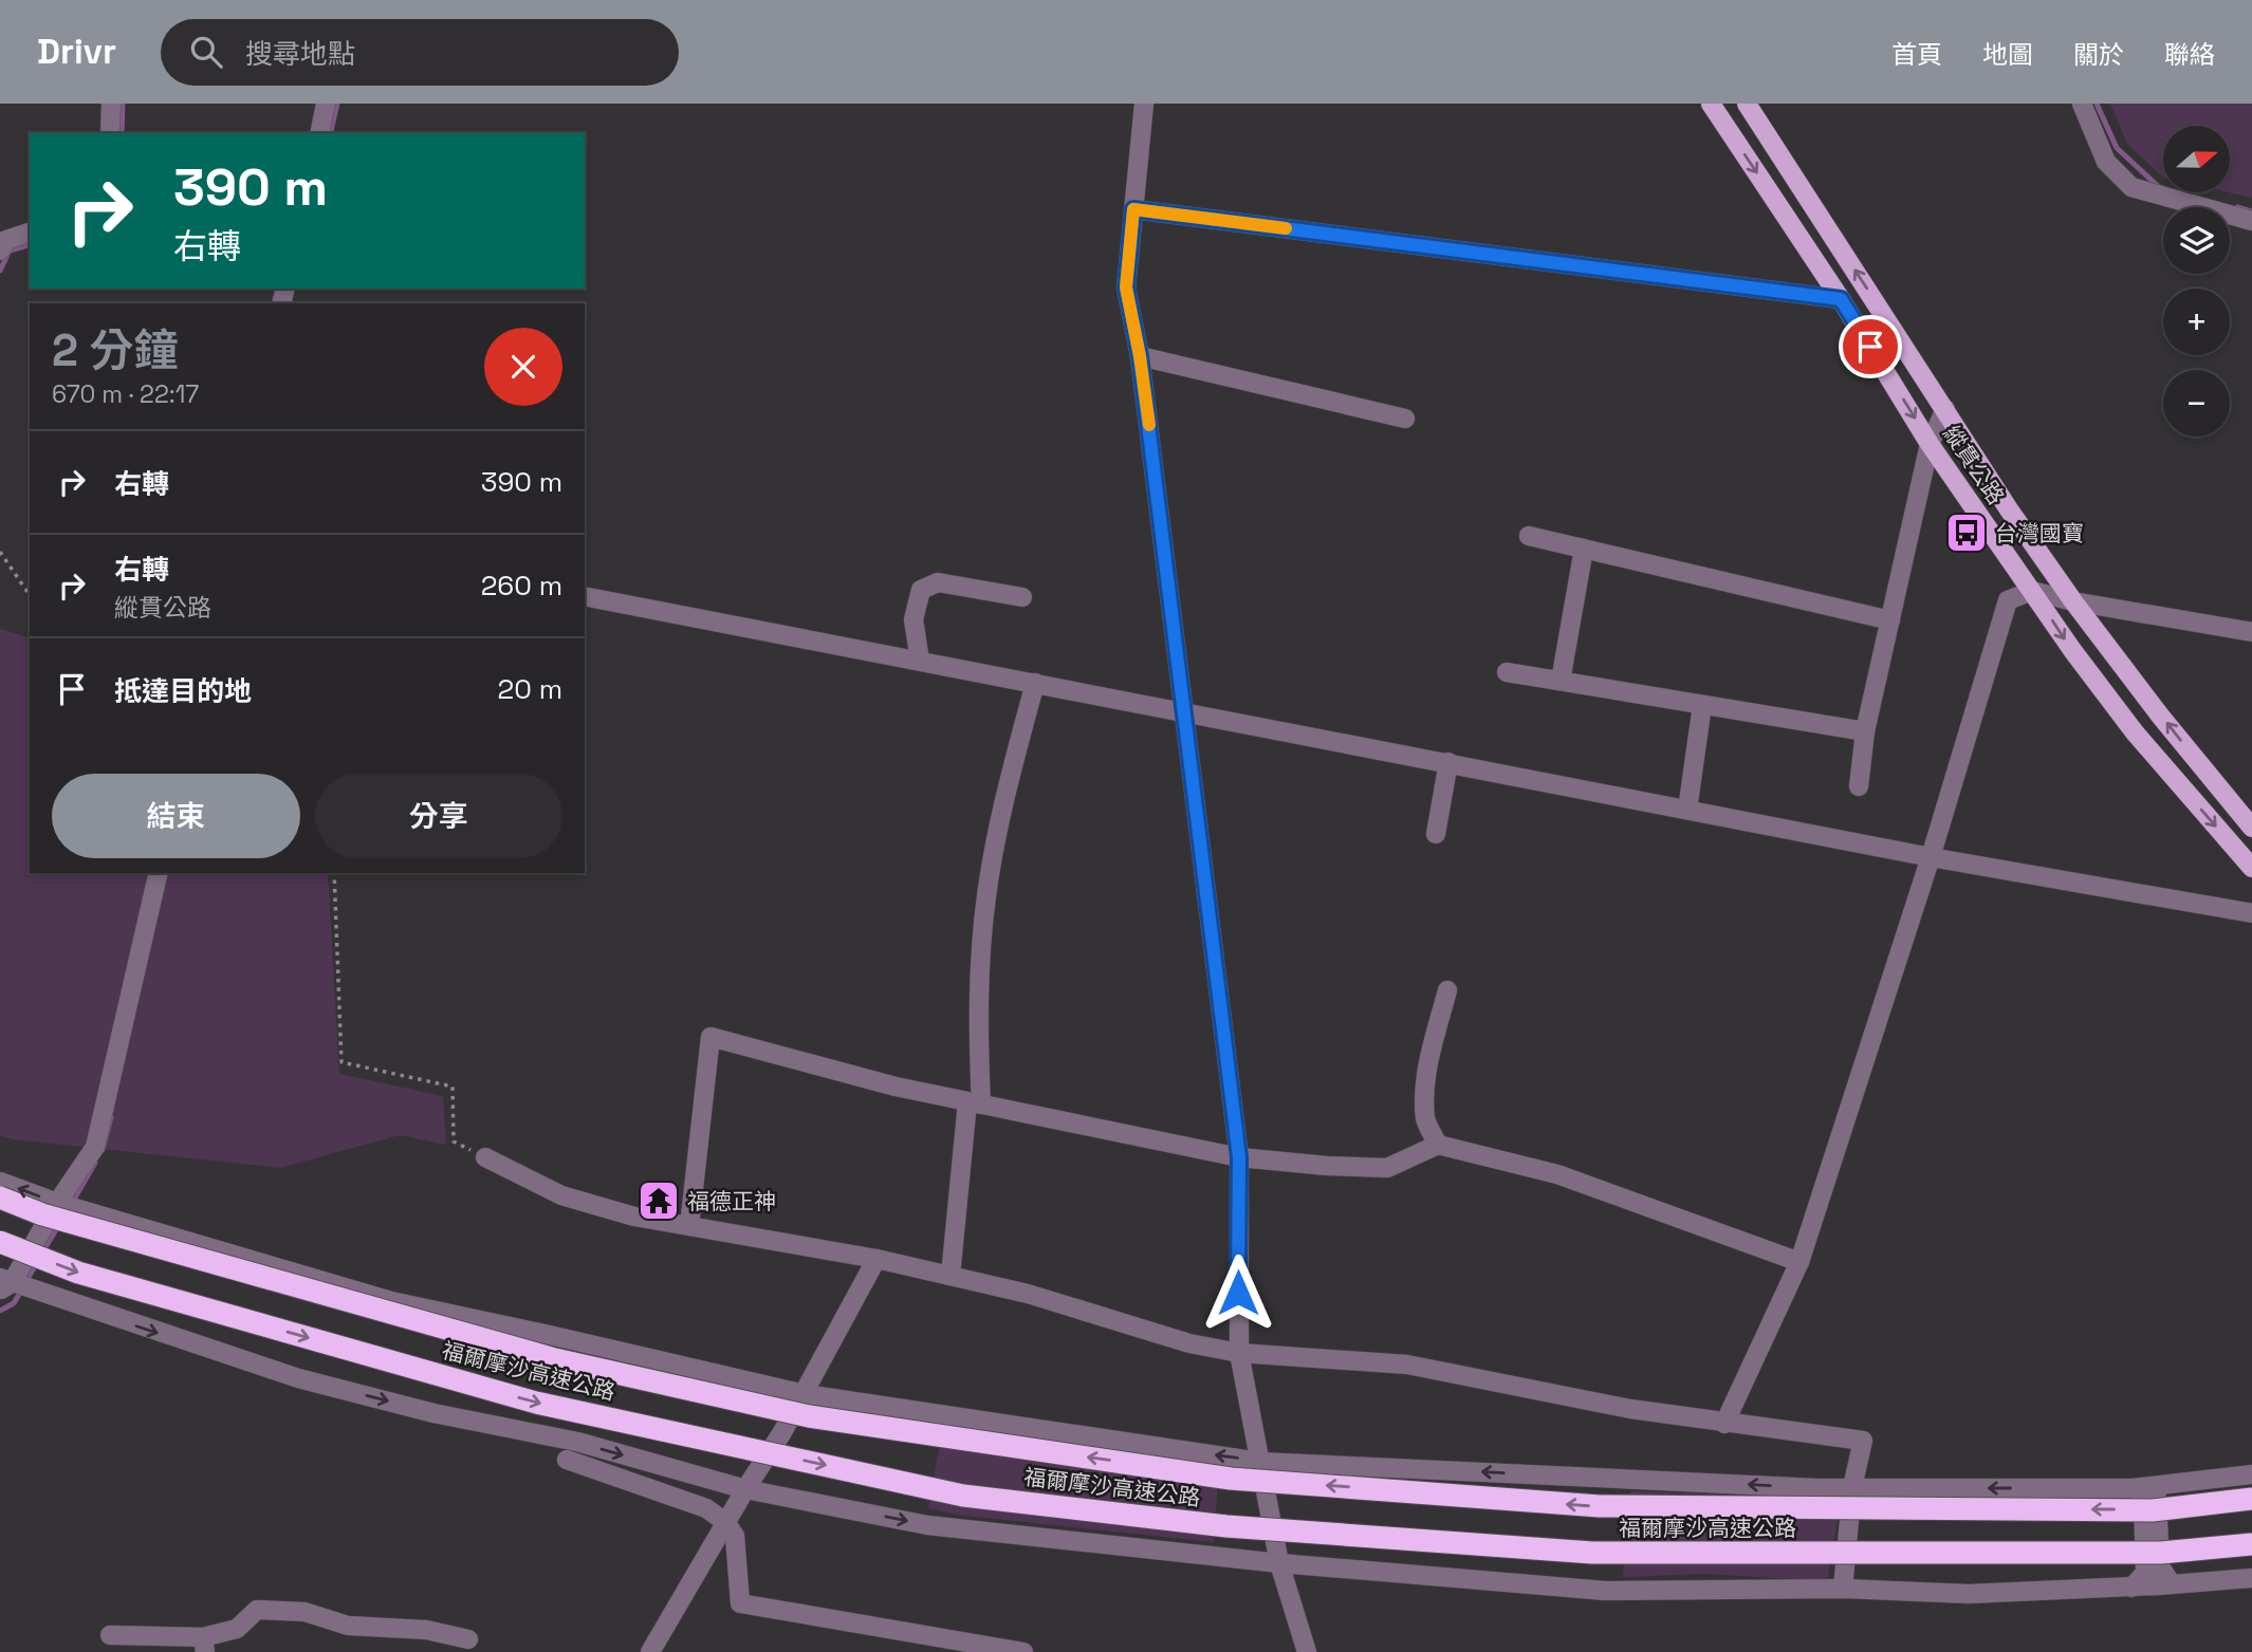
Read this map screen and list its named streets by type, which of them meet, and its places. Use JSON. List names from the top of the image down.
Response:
{
  "streets": {
    "highway": ["福爾摩沙高速公路"],
    "main road": ["縱貫公路"]
  },
  "places": {
    "bus stop": ["台灣國寶"],
    "temple": ["福德正神"]
  },
  "north": "right",
  "page": {
    "header": "Drivr",
    "search": "搜尋地點",
    "nav": [
      "首頁",
      "地圖",
      "關於",
      "聯絡"
    ],
    "map_buttons": ["+", "−"],
    "turn": ["390 m", "右轉"],
    "heading": ["2 分鐘", "670 m · 22:17"],
    "list": [
      {
        "name": "右轉",
        "value": "390 m"
      },
      {
        "name": "右轉",
        "note": "縱貫公路",
        "value": "260 m"
      },
      {
        "name": "抵達目的地",
        "value": "20 m"
      }
    ],
    "buttons": ["結束", "分享"]
  }
}
